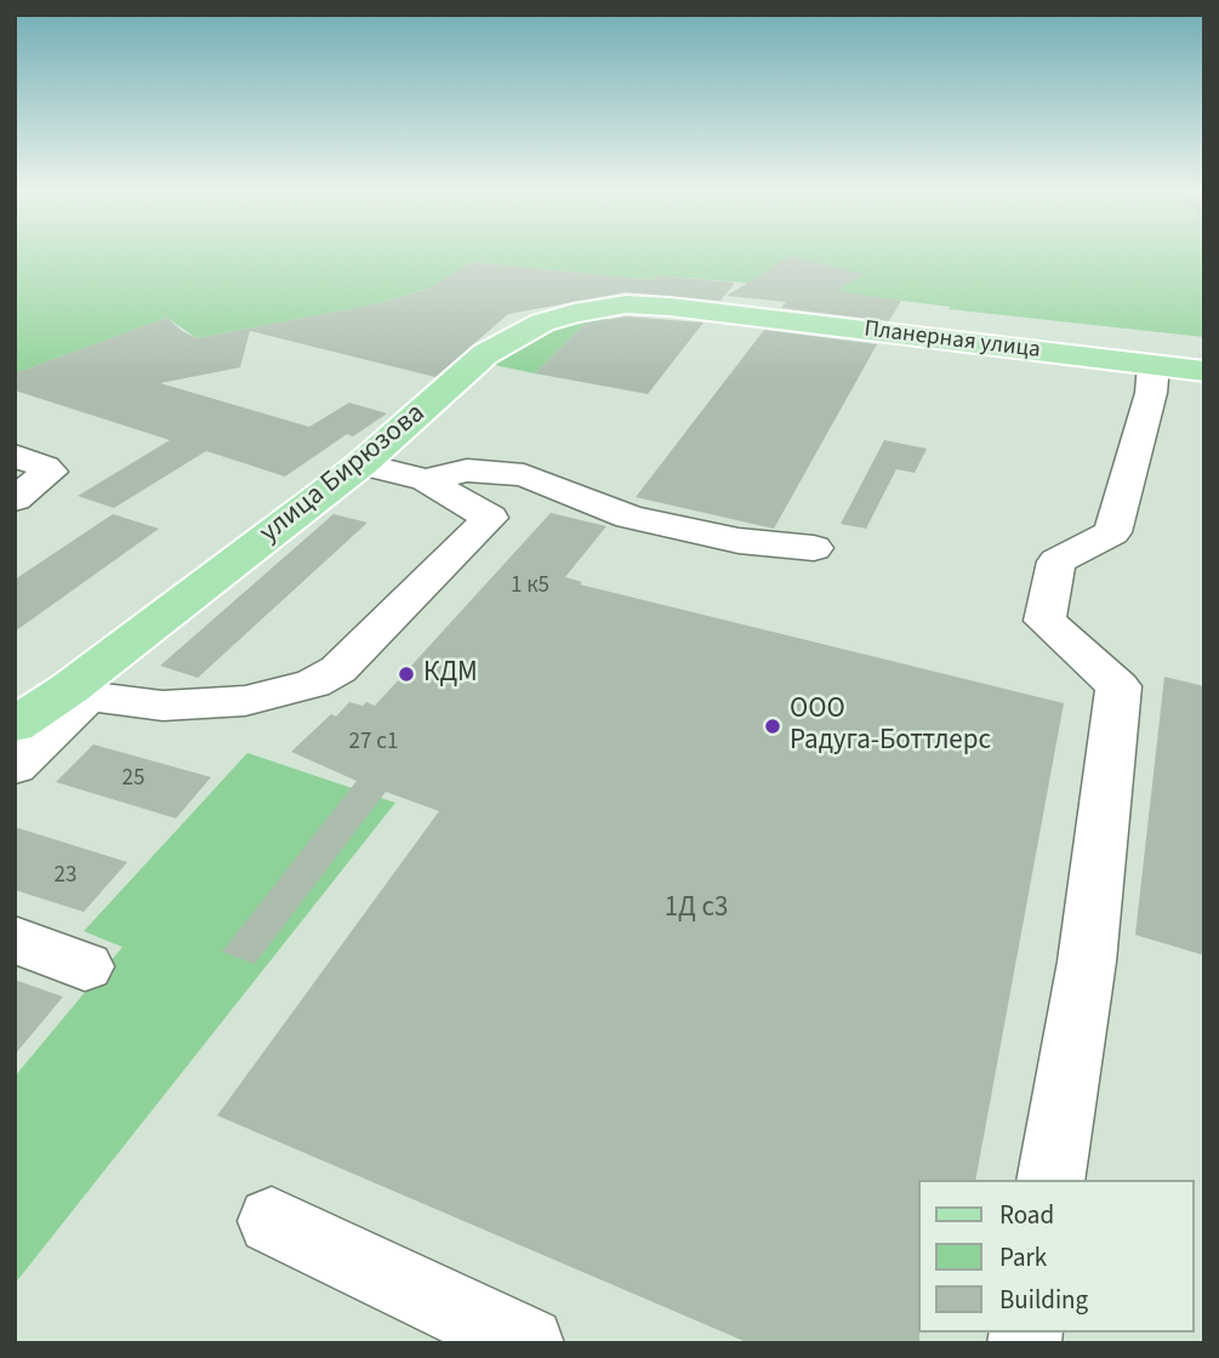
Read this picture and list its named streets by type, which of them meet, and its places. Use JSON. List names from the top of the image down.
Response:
{
  "streets": {
    "main road": ["Планерная улица", "улица Бирюзова"]
  },
  "crossings": [
    ["Планерная улица", "улица Бирюзова"]
  ],
  "places": ["КДМ", "ООО Радуга-Боттлерс"],
  "house_numbers": [
    "1 к5",
    "27 с1",
    "25",
    "23",
    "1Д с3"
  ],
  "legend": ["Road", "Park", "Building"]
}
